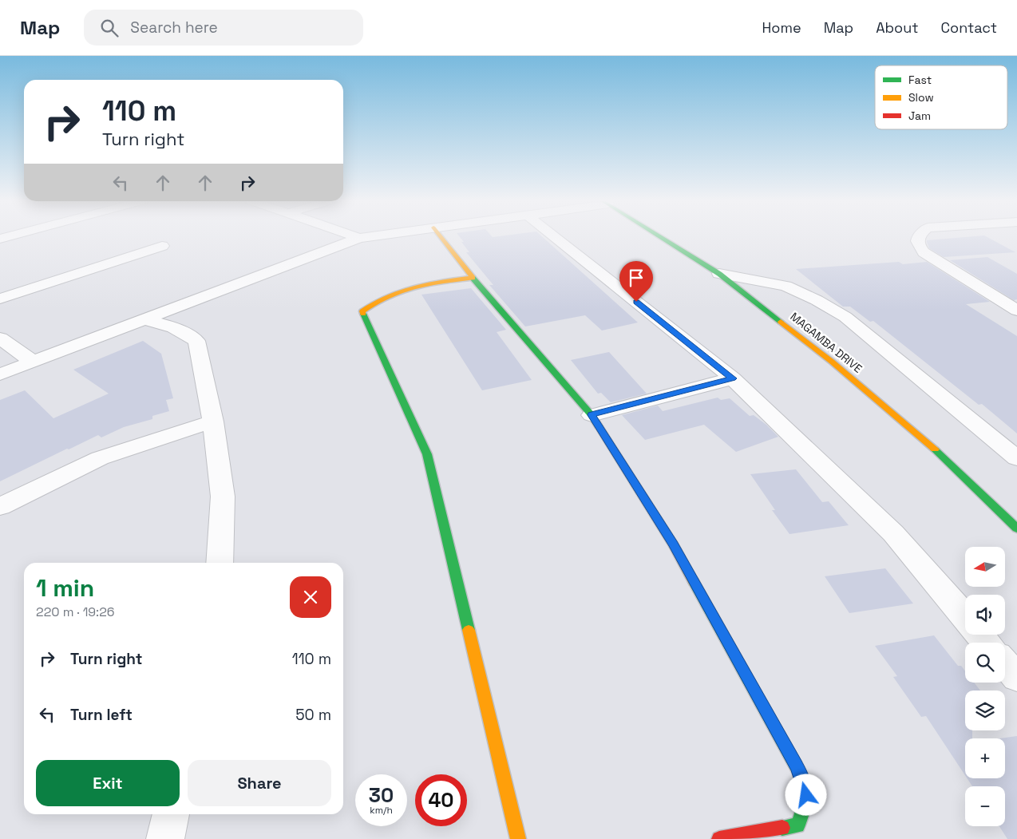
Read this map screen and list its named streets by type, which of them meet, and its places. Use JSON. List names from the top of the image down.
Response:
{
  "streets": {
    "street": ["MAGAMBA DRIVE"]
  },
  "legend": ["Fast", "Slow", "Jam"],
  "north": "left",
  "page": {
    "header": "Map",
    "search": "Search here",
    "nav": [
      "Home",
      "Map",
      "About",
      "Contact"
    ],
    "turn": ["110 m", "Turn right"],
    "map_buttons": ["+", "−"],
    "heading": ["1 min", "220 m · 19:26"],
    "list": [
      {
        "name": "Turn right",
        "value": "110 m"
      },
      {
        "name": "Turn left",
        "value": "50 m"
      }
    ],
    "buttons": ["Exit", "Share"],
    "speed": "30 km/h",
    "limit": "40"
  }
}
